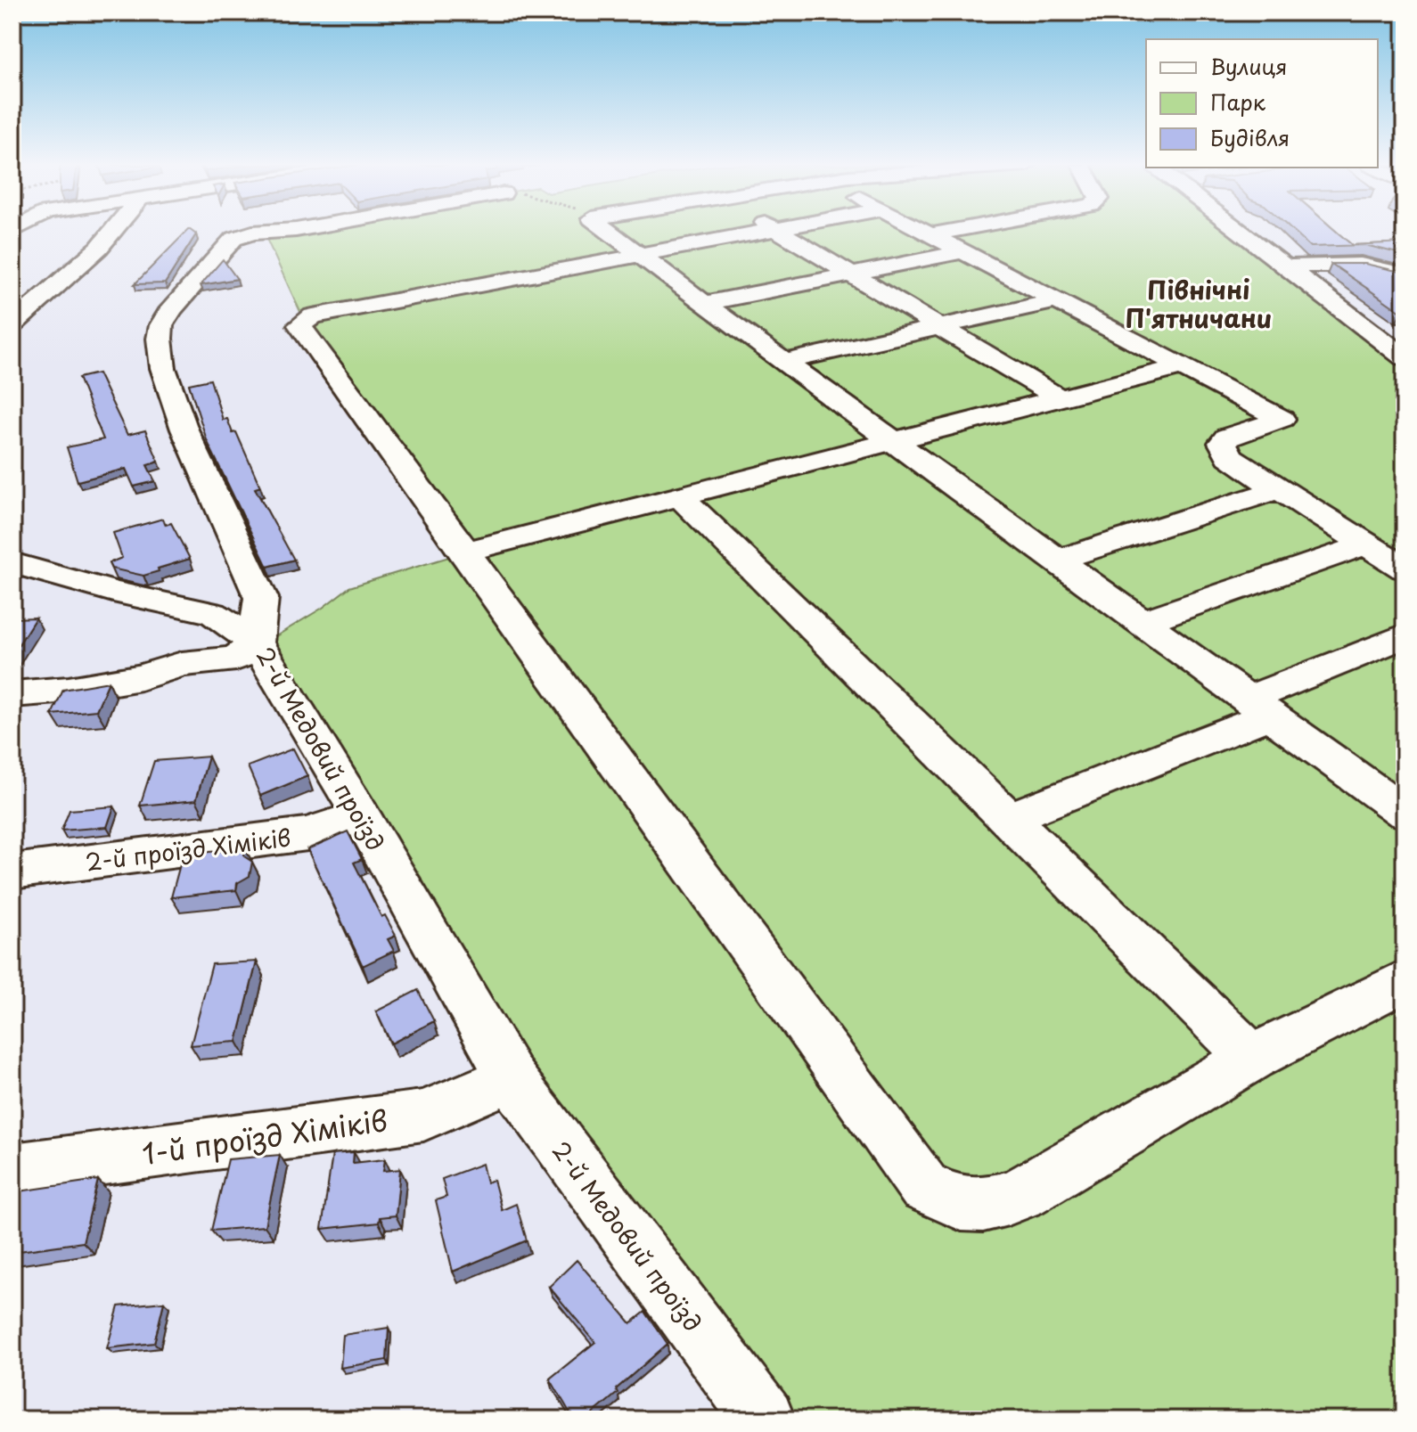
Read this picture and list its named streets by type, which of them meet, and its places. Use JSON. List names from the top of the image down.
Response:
{
  "streets": {
    "street": ["2-й Медовий проїзд", "2-й проїзд Хіміків", "1-й проїзд Хіміків"]
  },
  "crossings": [
    ["2-й Медовий проїзд", "2-й проїзд Хіміків"],
    ["2-й Медовий проїзд", "1-й проїзд Хіміків"]
  ],
  "districts": ["Північні П'ятничани"],
  "legend": ["Вулиця", "Парк", "Будівля"]
}
